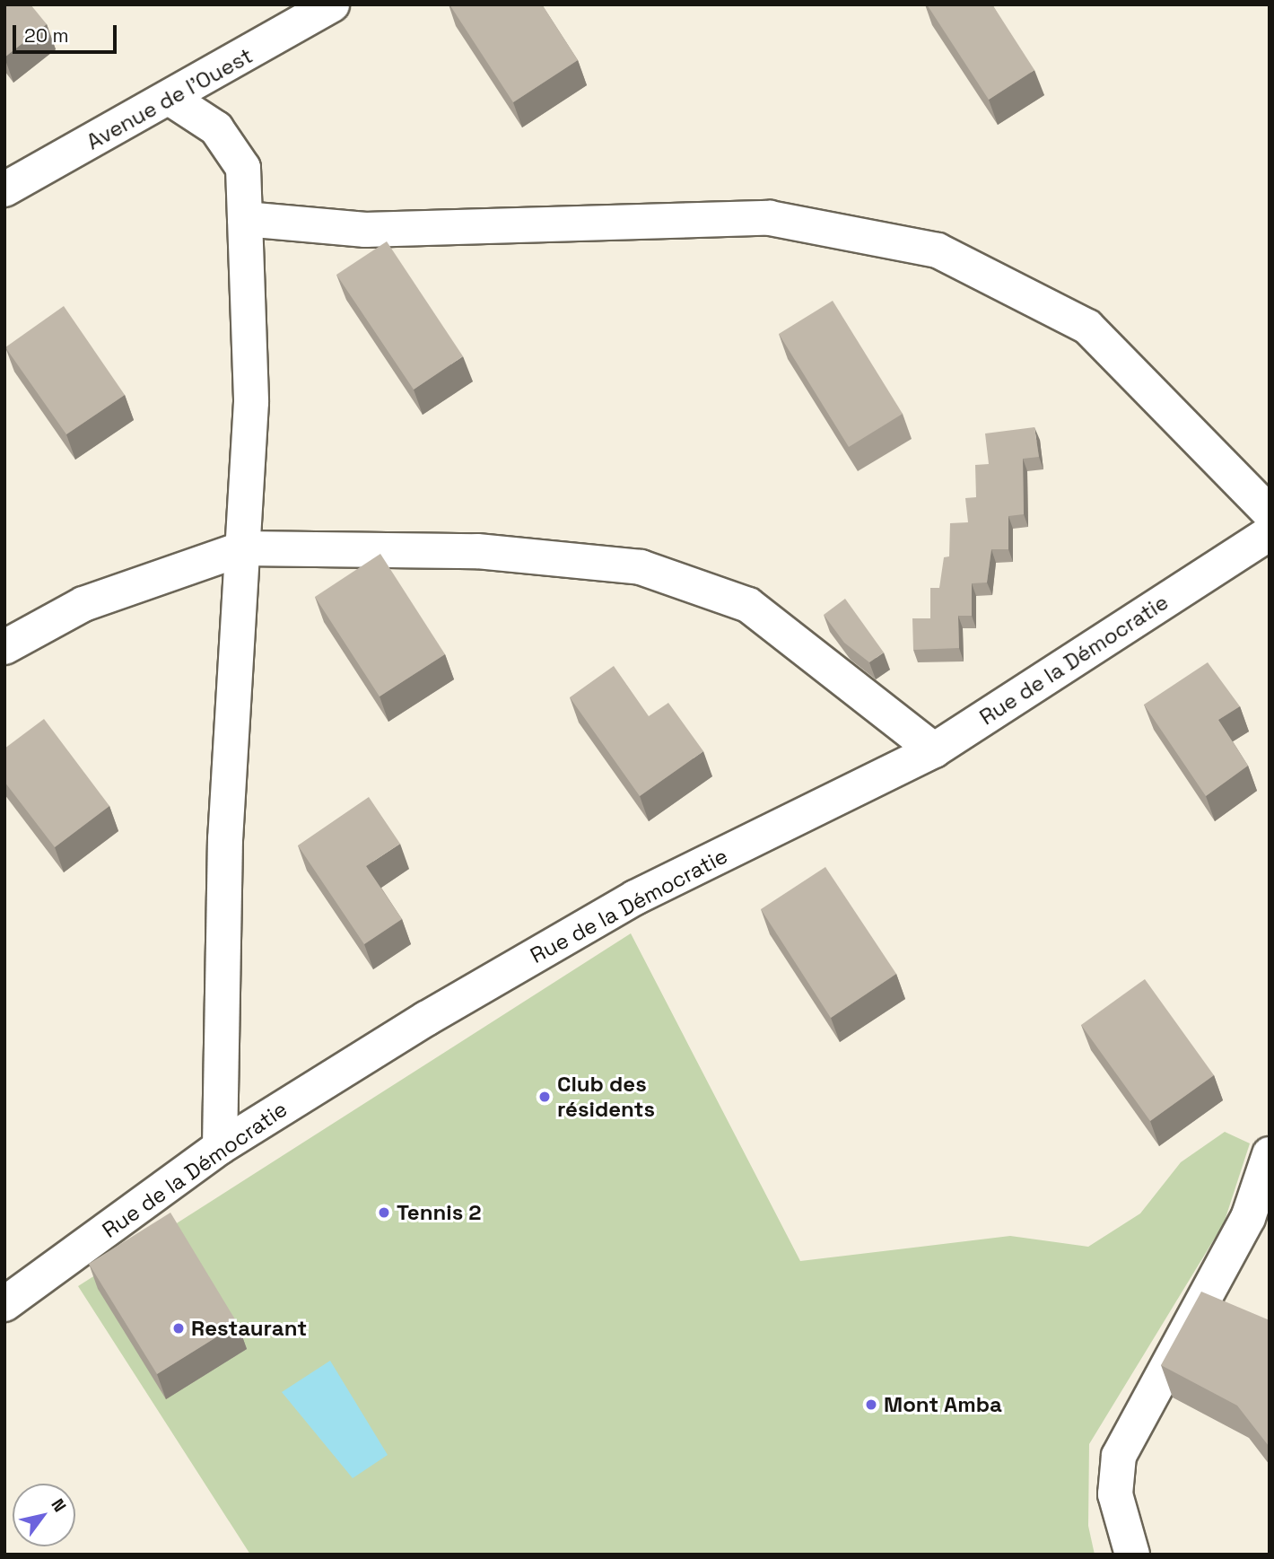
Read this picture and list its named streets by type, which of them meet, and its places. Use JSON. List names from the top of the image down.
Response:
{
  "streets": {
    "street": ["Avenue de l'Ouest", "Rue de la Démocratie"]
  },
  "places": [
    "Club des résidents",
    "Tennis 2",
    "Restaurant",
    "Mont Amba"
  ],
  "scale_bar": "20 m",
  "north": "top right"
}
